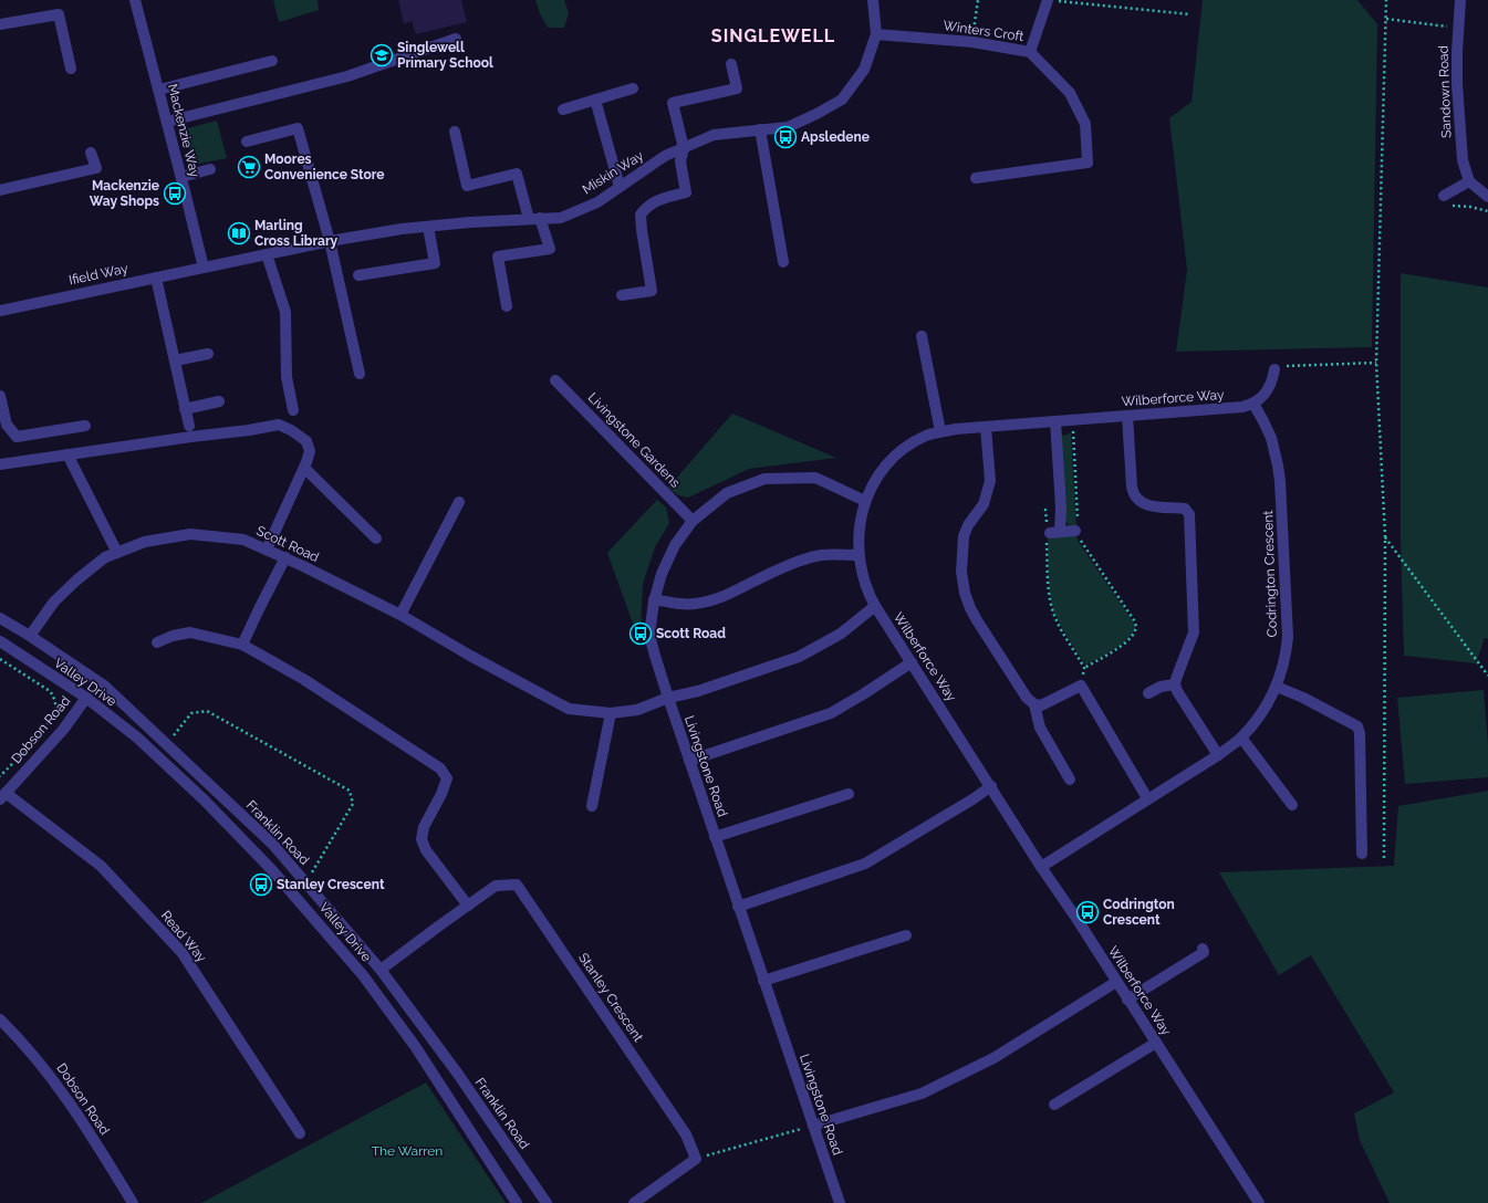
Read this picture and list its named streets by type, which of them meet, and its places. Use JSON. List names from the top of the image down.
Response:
{
  "streets": {
    "street": [
      "Winters Croft",
      "Sandown Road",
      "Mackenzie Way",
      "Miskin Way",
      "Ifield Way",
      "Wilberforce Way",
      "Livingstone Gardens",
      "Scott Road",
      "Codrington Crescent",
      "Valley Drive",
      "Dobson Road",
      "Livingstone Road",
      "Franklin Road",
      "Read Way",
      "Stanley Crescent"
    ]
  },
  "crossings": [
    ["Winters Croft", "Miskin Way"],
    ["Mackenzie Way", "Miskin Way"],
    ["Mackenzie Way", "Ifield Way"],
    ["Miskin Way", "Ifield Way"],
    ["Wilberforce Way", "Scott Road"],
    ["Wilberforce Way", "Codrington Crescent"],
    ["Wilberforce Way", "Livingstone Road"],
    ["Livingstone Gardens", "Livingstone Road"],
    ["Scott Road", "Livingstone Road"],
    ["Scott Road", "Franklin Road"],
    ["Valley Drive", "Dobson Road"],
    ["Dobson Road", "Read Way"],
    ["Franklin Road", "Stanley Crescent"]
  ],
  "districts": ["SINGLEWELL"],
  "parks": ["The Warren"],
  "places": {
    "school or university": ["Singlewell Primary School"],
    "bus stop": [
      "Apsledene",
      "Mackenzie Way Shops",
      "Scott Road",
      "Stanley Crescent",
      "Codrington Crescent"
    ],
    "supermarket": ["Moores Convenience Store"],
    "library": ["Marling Cross Library"]
  }
}
